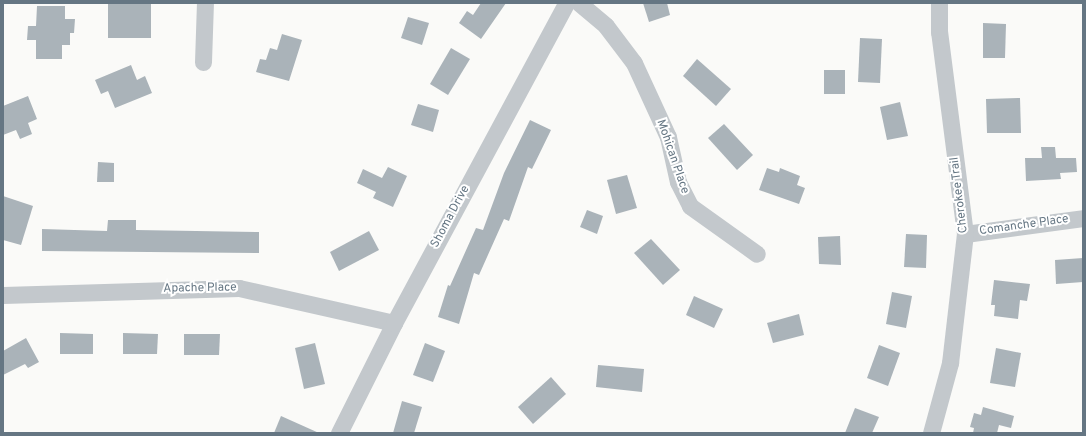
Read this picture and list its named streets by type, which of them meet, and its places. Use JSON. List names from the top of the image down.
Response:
{
  "streets": {
    "street": [
      "Mohican Place",
      "Cherokee Trail",
      "Shoma Drive",
      "Comanche Place",
      "Apache Place"
    ]
  },
  "crossings": [
    ["Cherokee Trail", "Comanche Place"],
    ["Shoma Drive", "Apache Place"]
  ]
}
